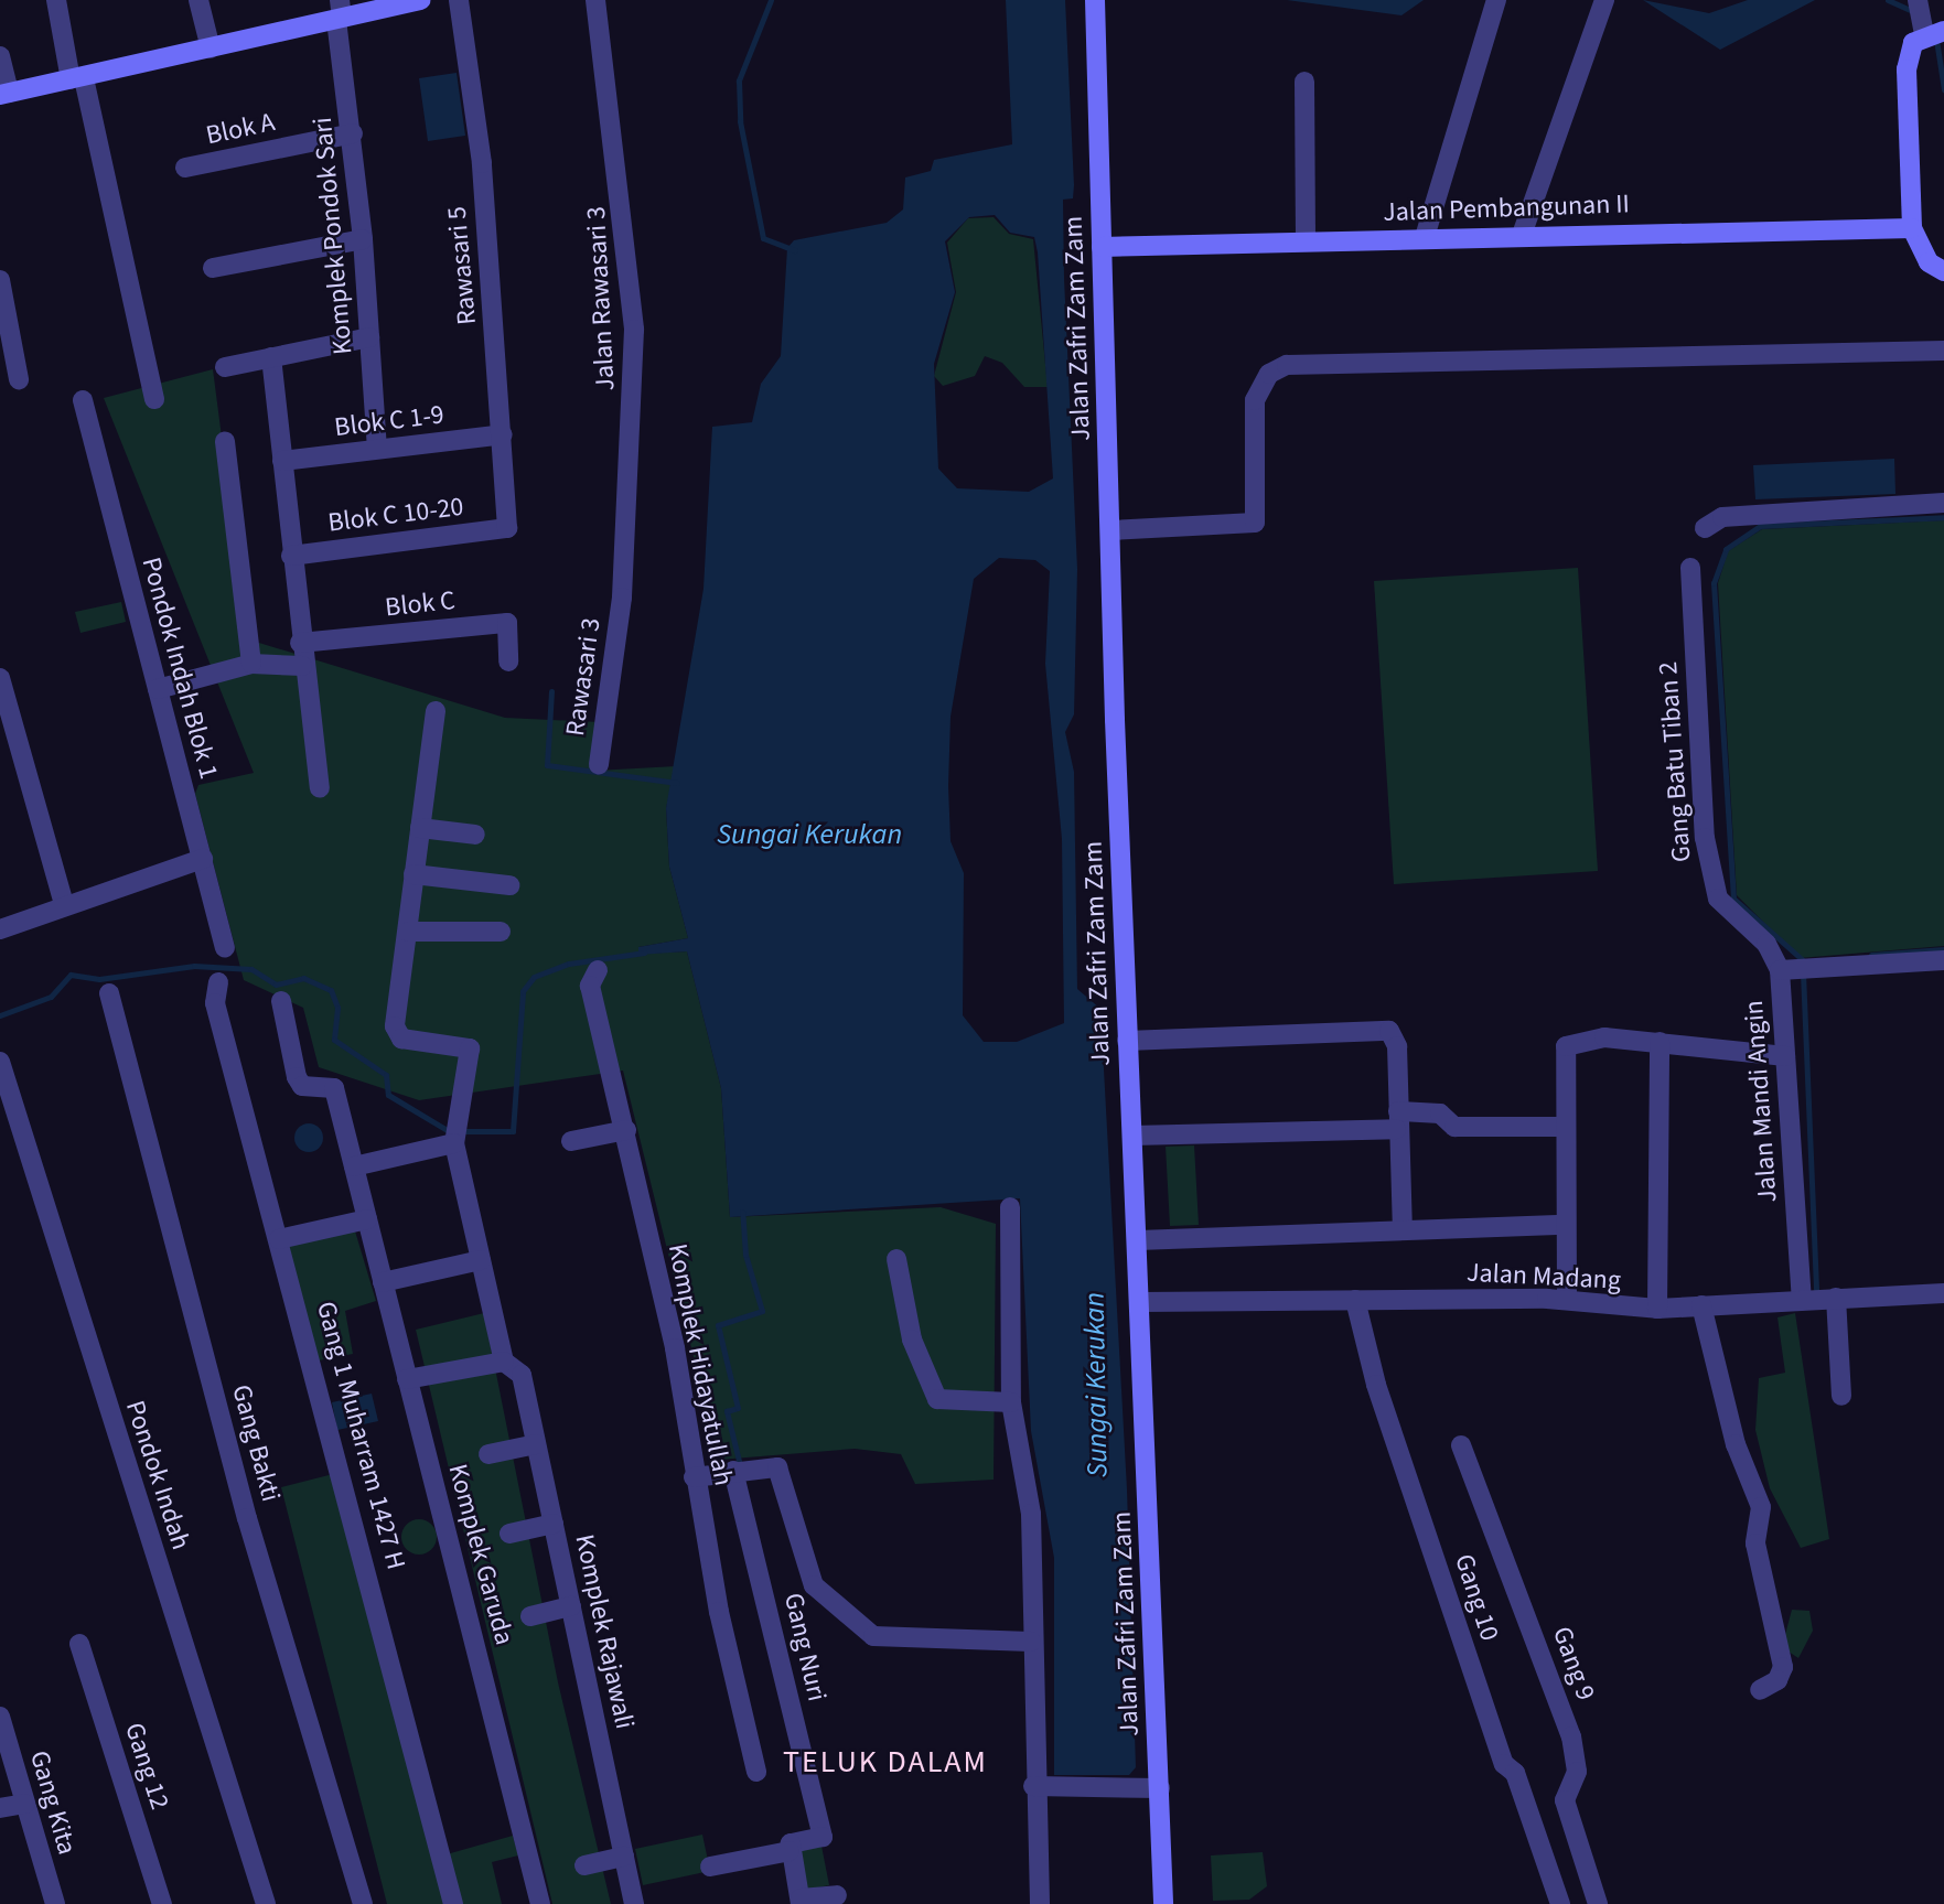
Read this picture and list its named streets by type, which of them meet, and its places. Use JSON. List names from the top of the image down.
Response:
{
  "streets": {
    "main road": ["Jalan Pembangunan II", "Jalan Zafri Zam Zam"],
    "street": [
      "Blok A",
      "Komplek Pondok Sari",
      "Rawasari 5",
      "Jalan Rawasari 3",
      "Blok C 1-9",
      "Blok C 10-20",
      "Blok C",
      "Pondok Indah Blok 1",
      "Rawasari 3",
      "Gang Batu Tiban 2",
      "Jalan Mandi Angin",
      "Jalan Madang",
      "Komplek Hidayatullah",
      "Gang 1 Muharram 1427 H",
      "Gang Bakti",
      "Pondok Indah",
      "Komplek Garuda",
      "Gang 10",
      "Komplek Rajawali",
      "Gang Nuri",
      "Gang 9",
      "Gang 12",
      "Gang Kita"
    ]
  },
  "crossings": [
    ["Blok A", "Komplek Pondok Sari"],
    ["Jalan Pembangunan II", "Jalan Zafri Zam Zam"],
    ["Komplek Pondok Sari", "Blok C 1-9"],
    ["Rawasari 5", "Blok C 1-9"],
    ["Rawasari 5", "Blok C 10-20"],
    ["Jalan Rawasari 3", "Rawasari 3"],
    ["Jalan Zafri Zam Zam", "Jalan Madang"],
    ["Gang Batu Tiban 2", "Jalan Mandi Angin"],
    ["Jalan Mandi Angin", "Jalan Madang"],
    ["Jalan Madang", "Gang 10"]
  ],
  "districts": ["TELUK DALAM"],
  "water": ["Sungai Kerukan"]
}
